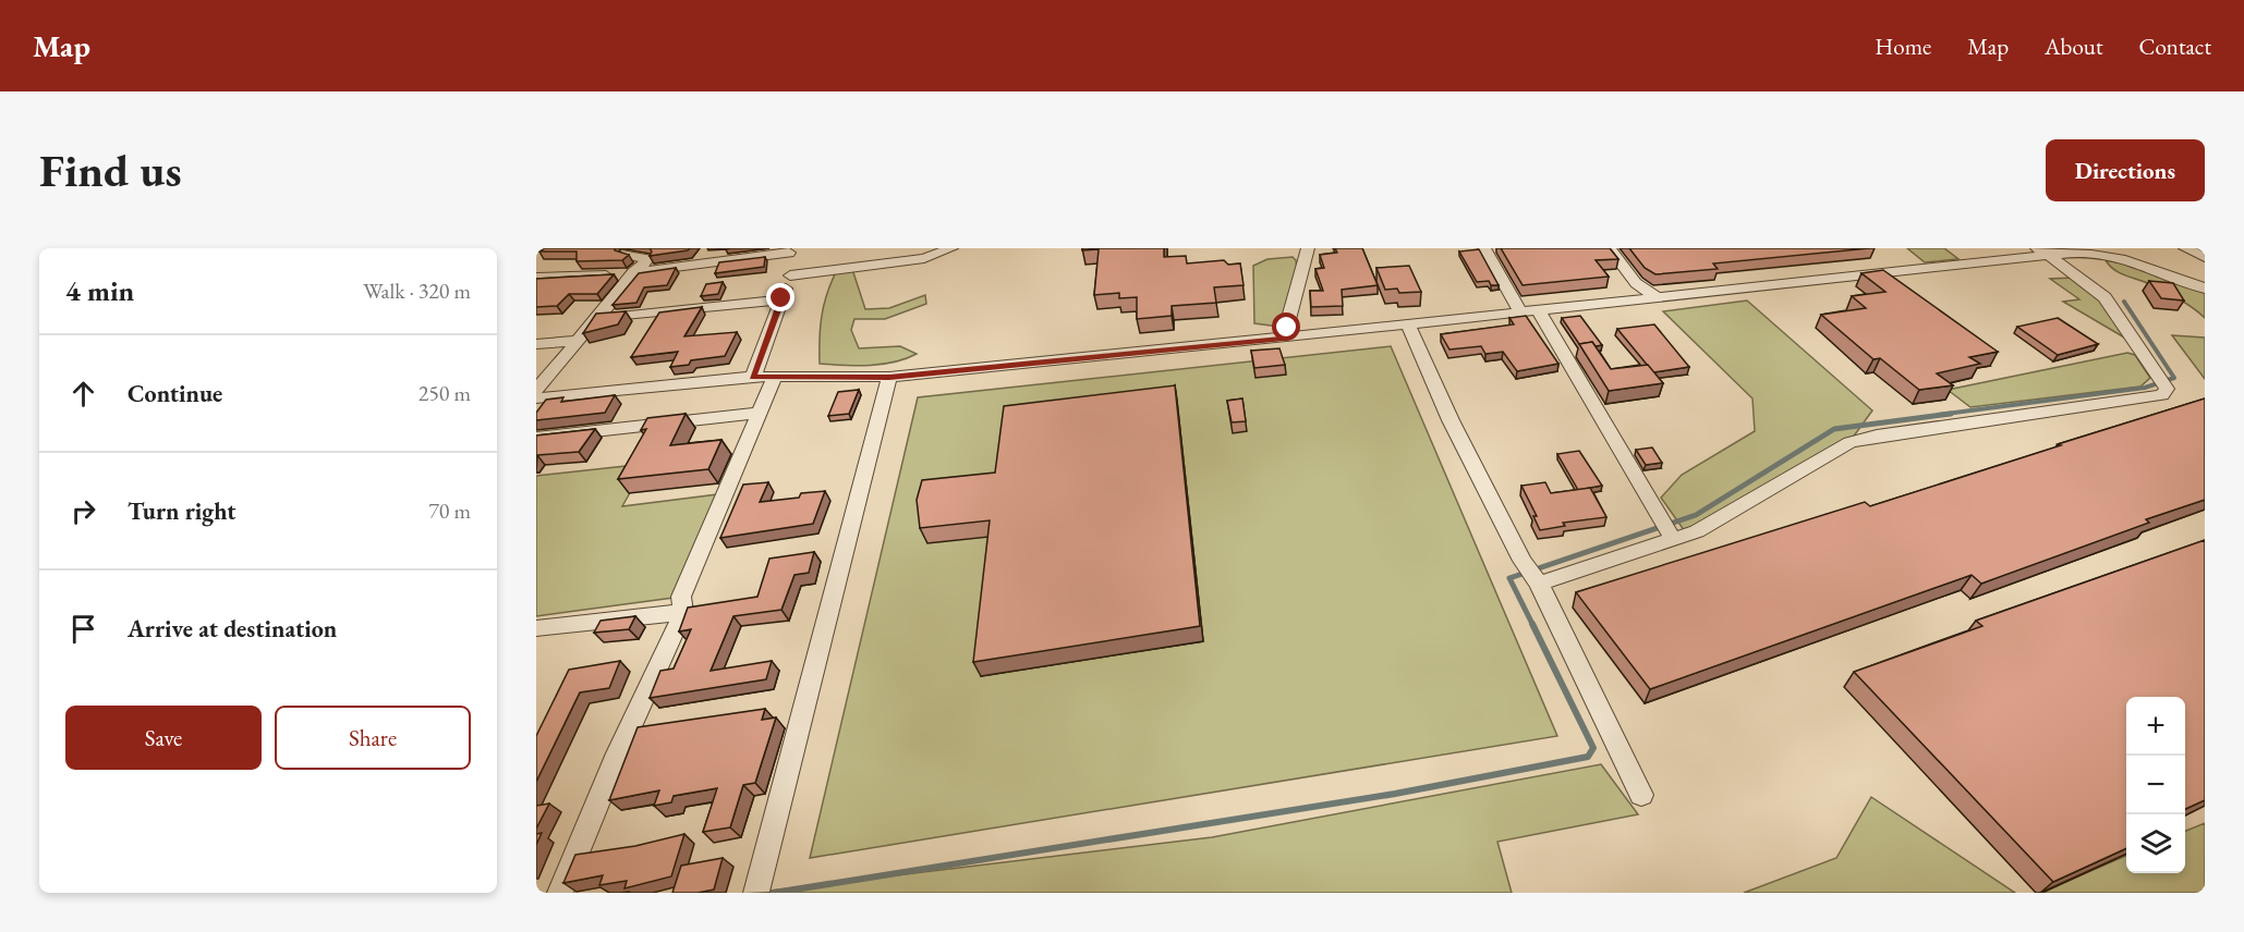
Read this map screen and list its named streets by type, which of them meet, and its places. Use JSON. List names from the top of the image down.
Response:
{
  "page": {
    "header": "Map",
    "nav": [
      "Home",
      "Map",
      "About",
      "Contact"
    ],
    "buttons": [
      "Directions",
      ["Save", "Share"]
    ],
    "title": "Find us",
    "heading": ["4 min", "Walk · 320 m"],
    "list": [
      ["Continue", "250 m"],
      ["Turn right", "70 m"],
      "Arrive at destination"
    ],
    "map_buttons": ["+", "−"]
  }
}
